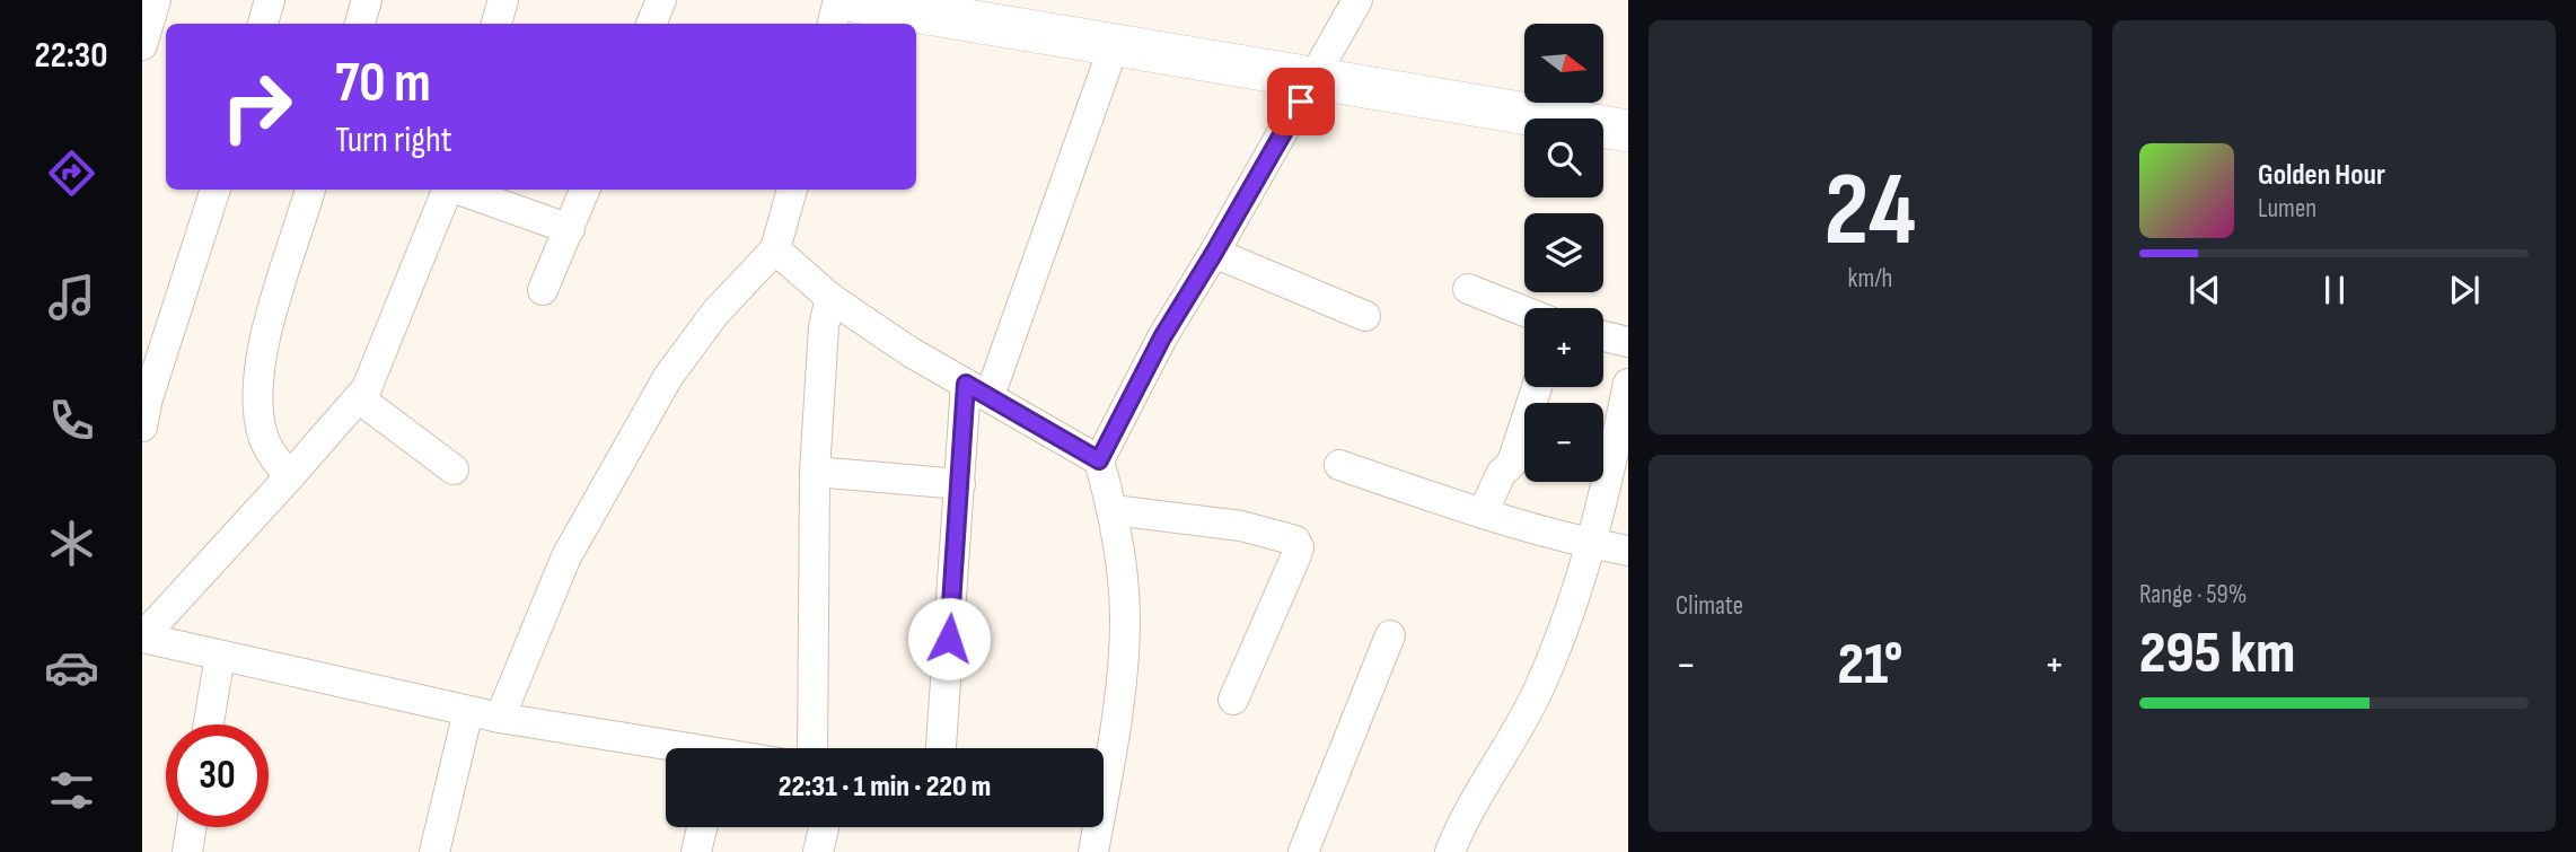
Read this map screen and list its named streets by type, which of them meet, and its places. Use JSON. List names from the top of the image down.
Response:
{
  "north": "right",
  "page": {
    "tabs": "22:30",
    "tile": [
      ["24", "km/h"],
      "Climate",
      ["Range · 59%", "295 km"]
    ],
    "map_buttons": ["+", "−"],
    "turn": ["70 m", "Turn right"],
    "song": ["Golden Hour", "Lumen"],
    "heat": ["−", "21°", "+"],
    "limit": "30",
    "trip": "22:31 · 1 min · 220 m"
  }
}
